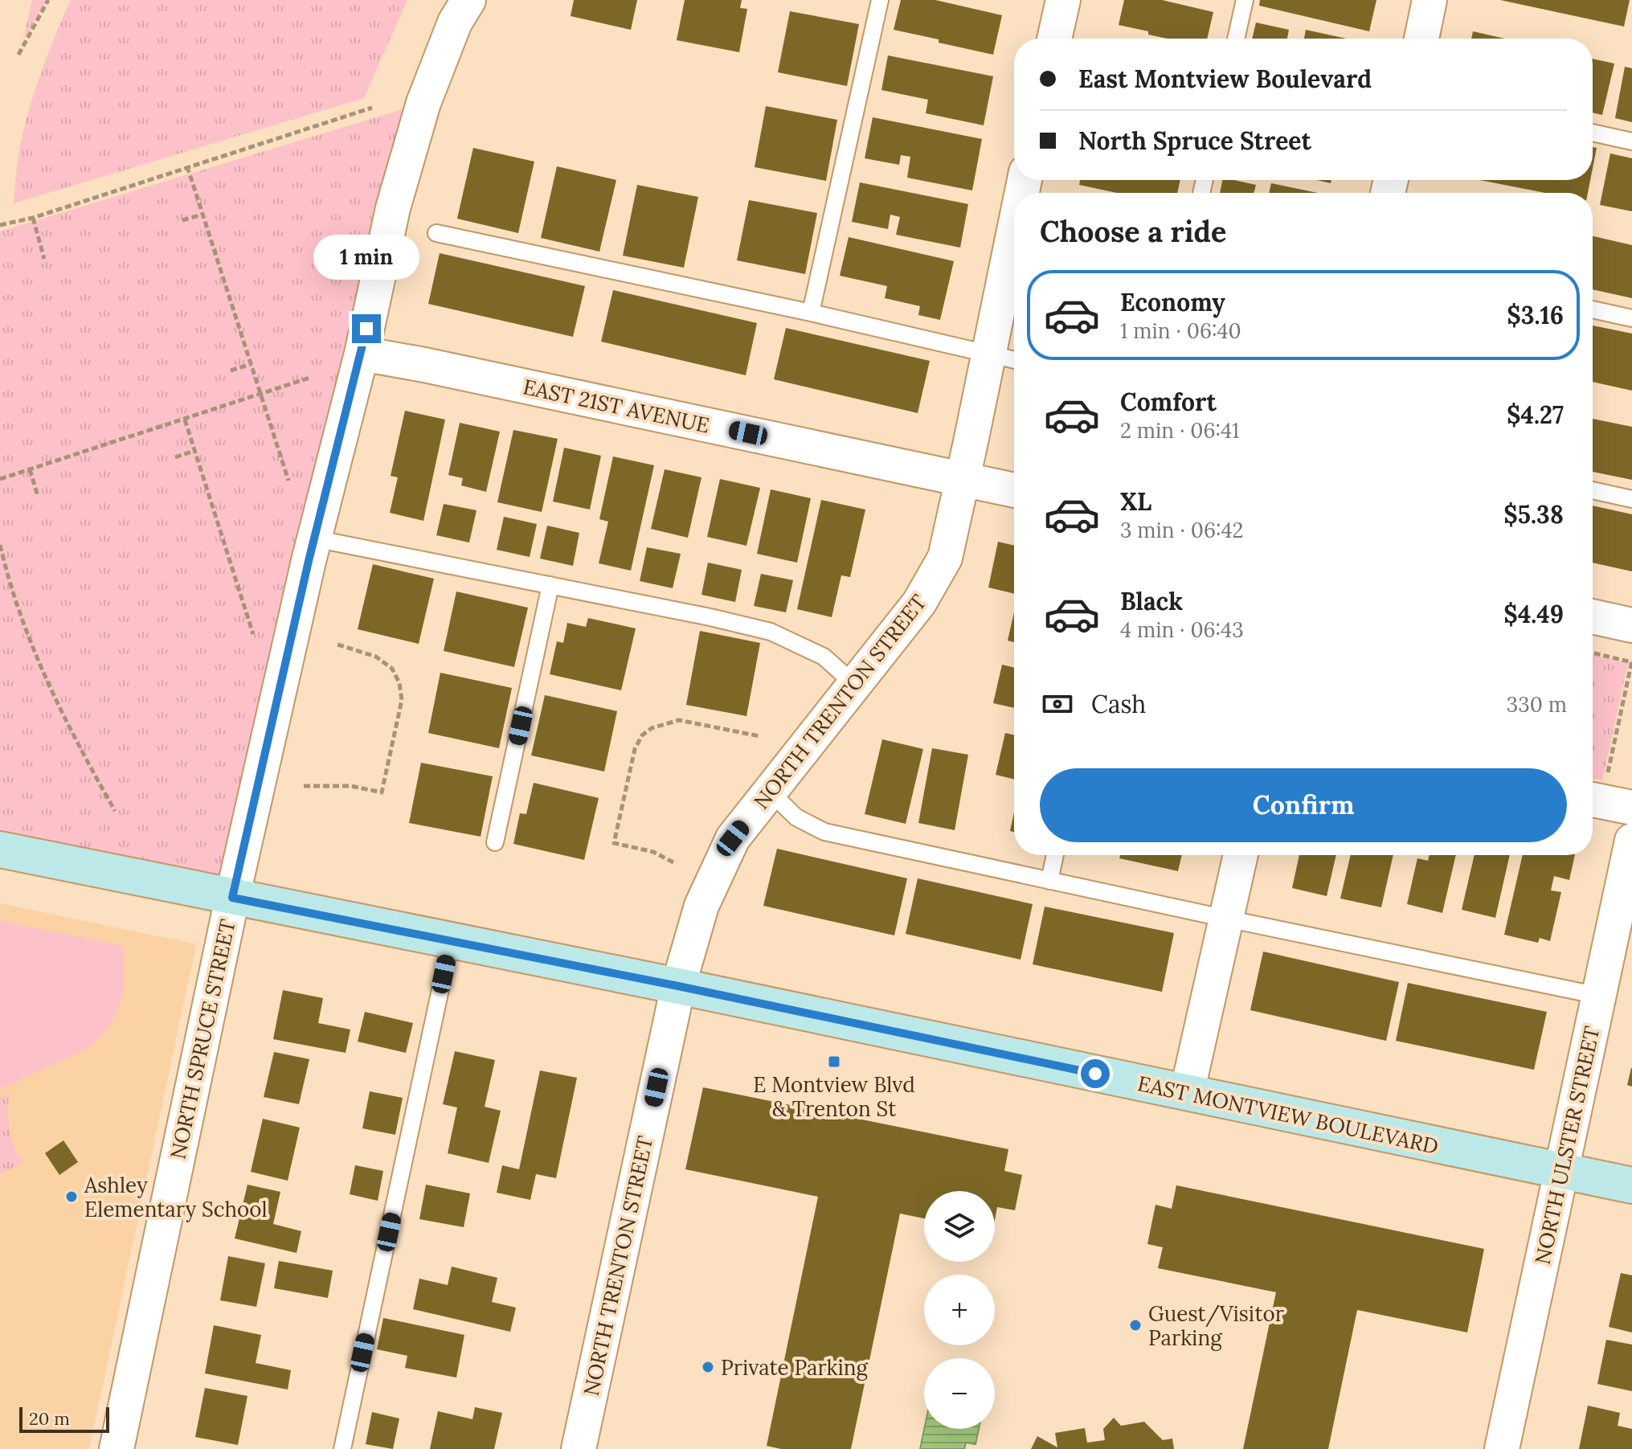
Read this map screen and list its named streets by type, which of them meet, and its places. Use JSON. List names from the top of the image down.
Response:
{
  "streets": {
    "main road": ["EAST MONTVIEW BOULEVARD"],
    "street": [
      "EAST 21ST AVENUE",
      "NORTH TRENTON STREET",
      "NORTH SPRUCE STREET",
      "NORTH ULSTER STREET"
    ]
  },
  "crossings": [
    ["EAST 21ST AVENUE", "NORTH TRENTON STREET"],
    ["EAST 21ST AVENUE", "NORTH SPRUCE STREET"],
    ["NORTH TRENTON STREET", "EAST MONTVIEW BOULEVARD"],
    ["NORTH SPRUCE STREET", "EAST MONTVIEW BOULEVARD"],
    ["EAST MONTVIEW BOULEVARD", "NORTH ULSTER STREET"]
  ],
  "places": {
    "transit": ["E Montview Blvd & Trenton St"],
    "other": ["Ashley Elementary School", "Guest/Visitor Parking", "Private Parking"]
  },
  "scale_bar": "20 m",
  "page": {
    "banner": ["East Montview Boulevard", "North Spruce Street"],
    "heading": "Choose a ride",
    "bubble": "1 min",
    "list": [
      {
        "name": "Economy",
        "note": "1 min · 06:40",
        "value": "$3.16"
      },
      {
        "name": "Comfort",
        "note": "2 min · 06:41",
        "value": "$4.27"
      },
      {
        "name": "XL",
        "note": "3 min · 06:42",
        "value": "$5.38"
      },
      {
        "name": "Black",
        "note": "4 min · 06:43",
        "value": "$4.49"
      }
    ],
    "pay": ["Cash", "330 m"],
    "buttons": "Confirm",
    "map_buttons": ["+", "−"],
    "scale": "20 m"
  }
}
